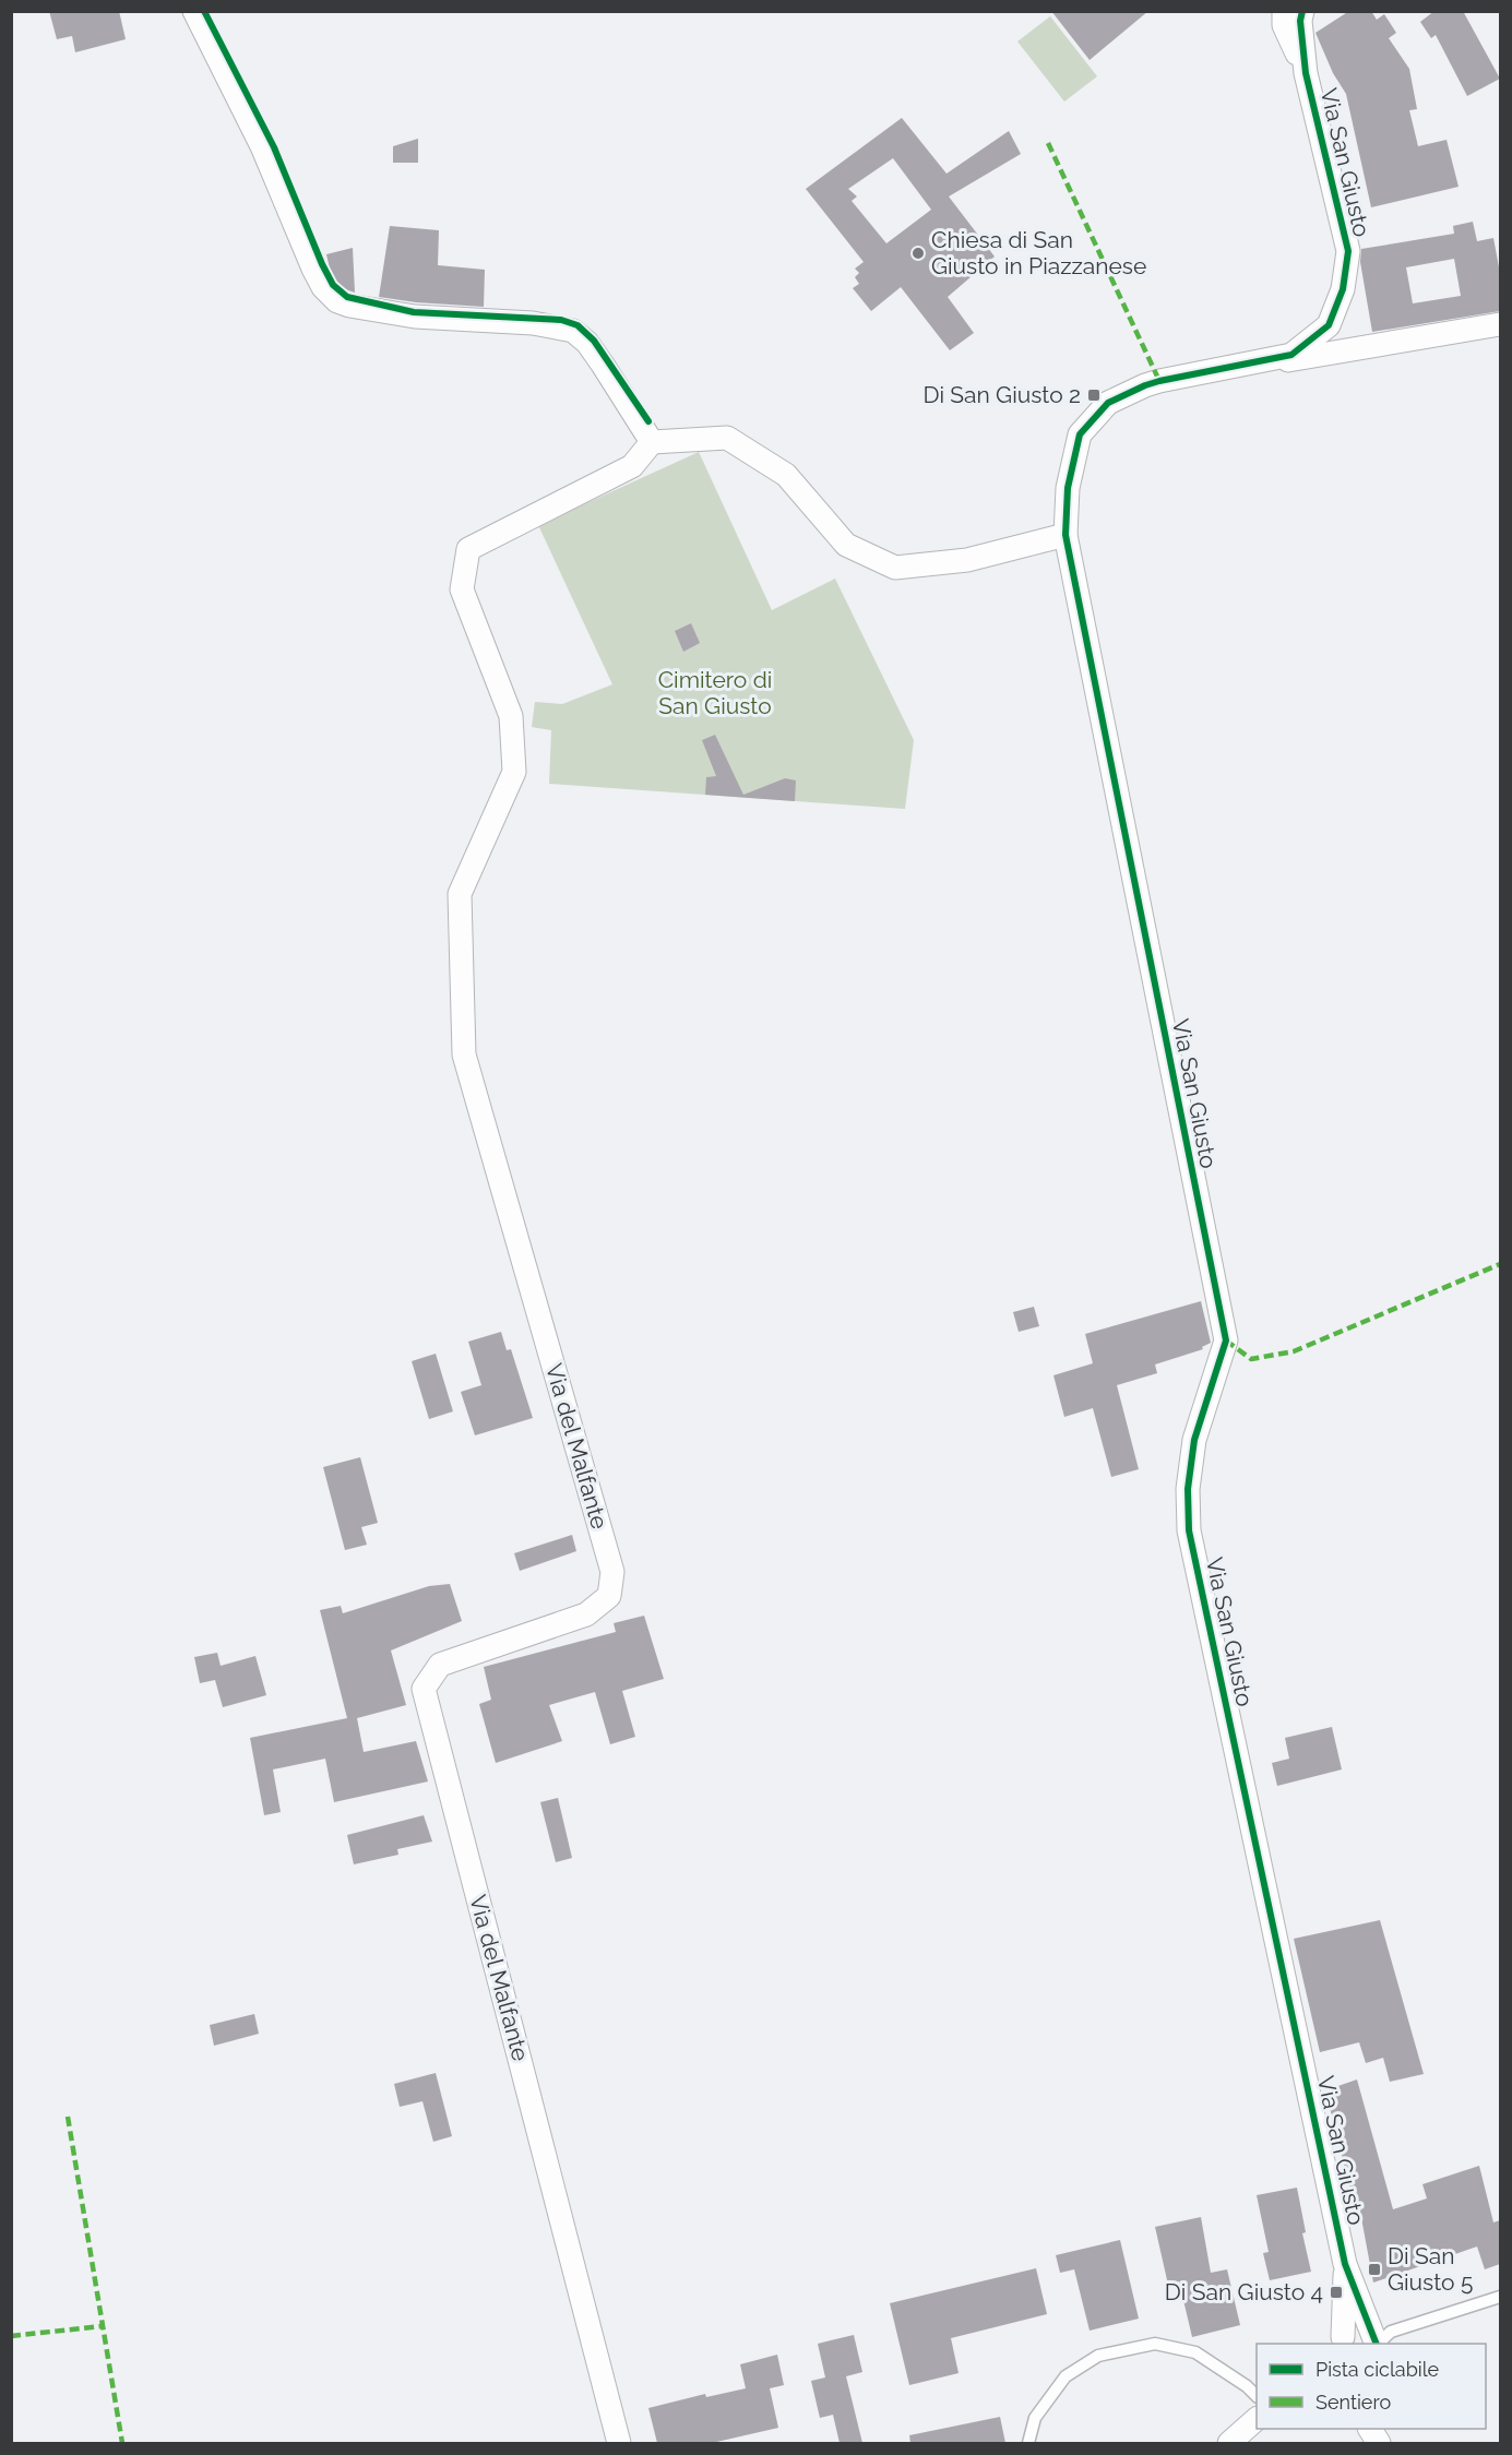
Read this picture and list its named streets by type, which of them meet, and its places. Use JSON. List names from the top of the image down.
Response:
{
  "streets": {
    "street": ["Via San Giusto", "Via del Malfante"]
  },
  "parks": ["Cimitero di San Giusto"],
  "places": {
    "other": ["Chiesa di San Giusto in Piazzanese"],
    "transit": ["Di San Giusto 2", "Di San Giusto 5", "Di San Giusto 4"]
  },
  "legend": ["Pista ciclabile", "Sentiero"]
}
